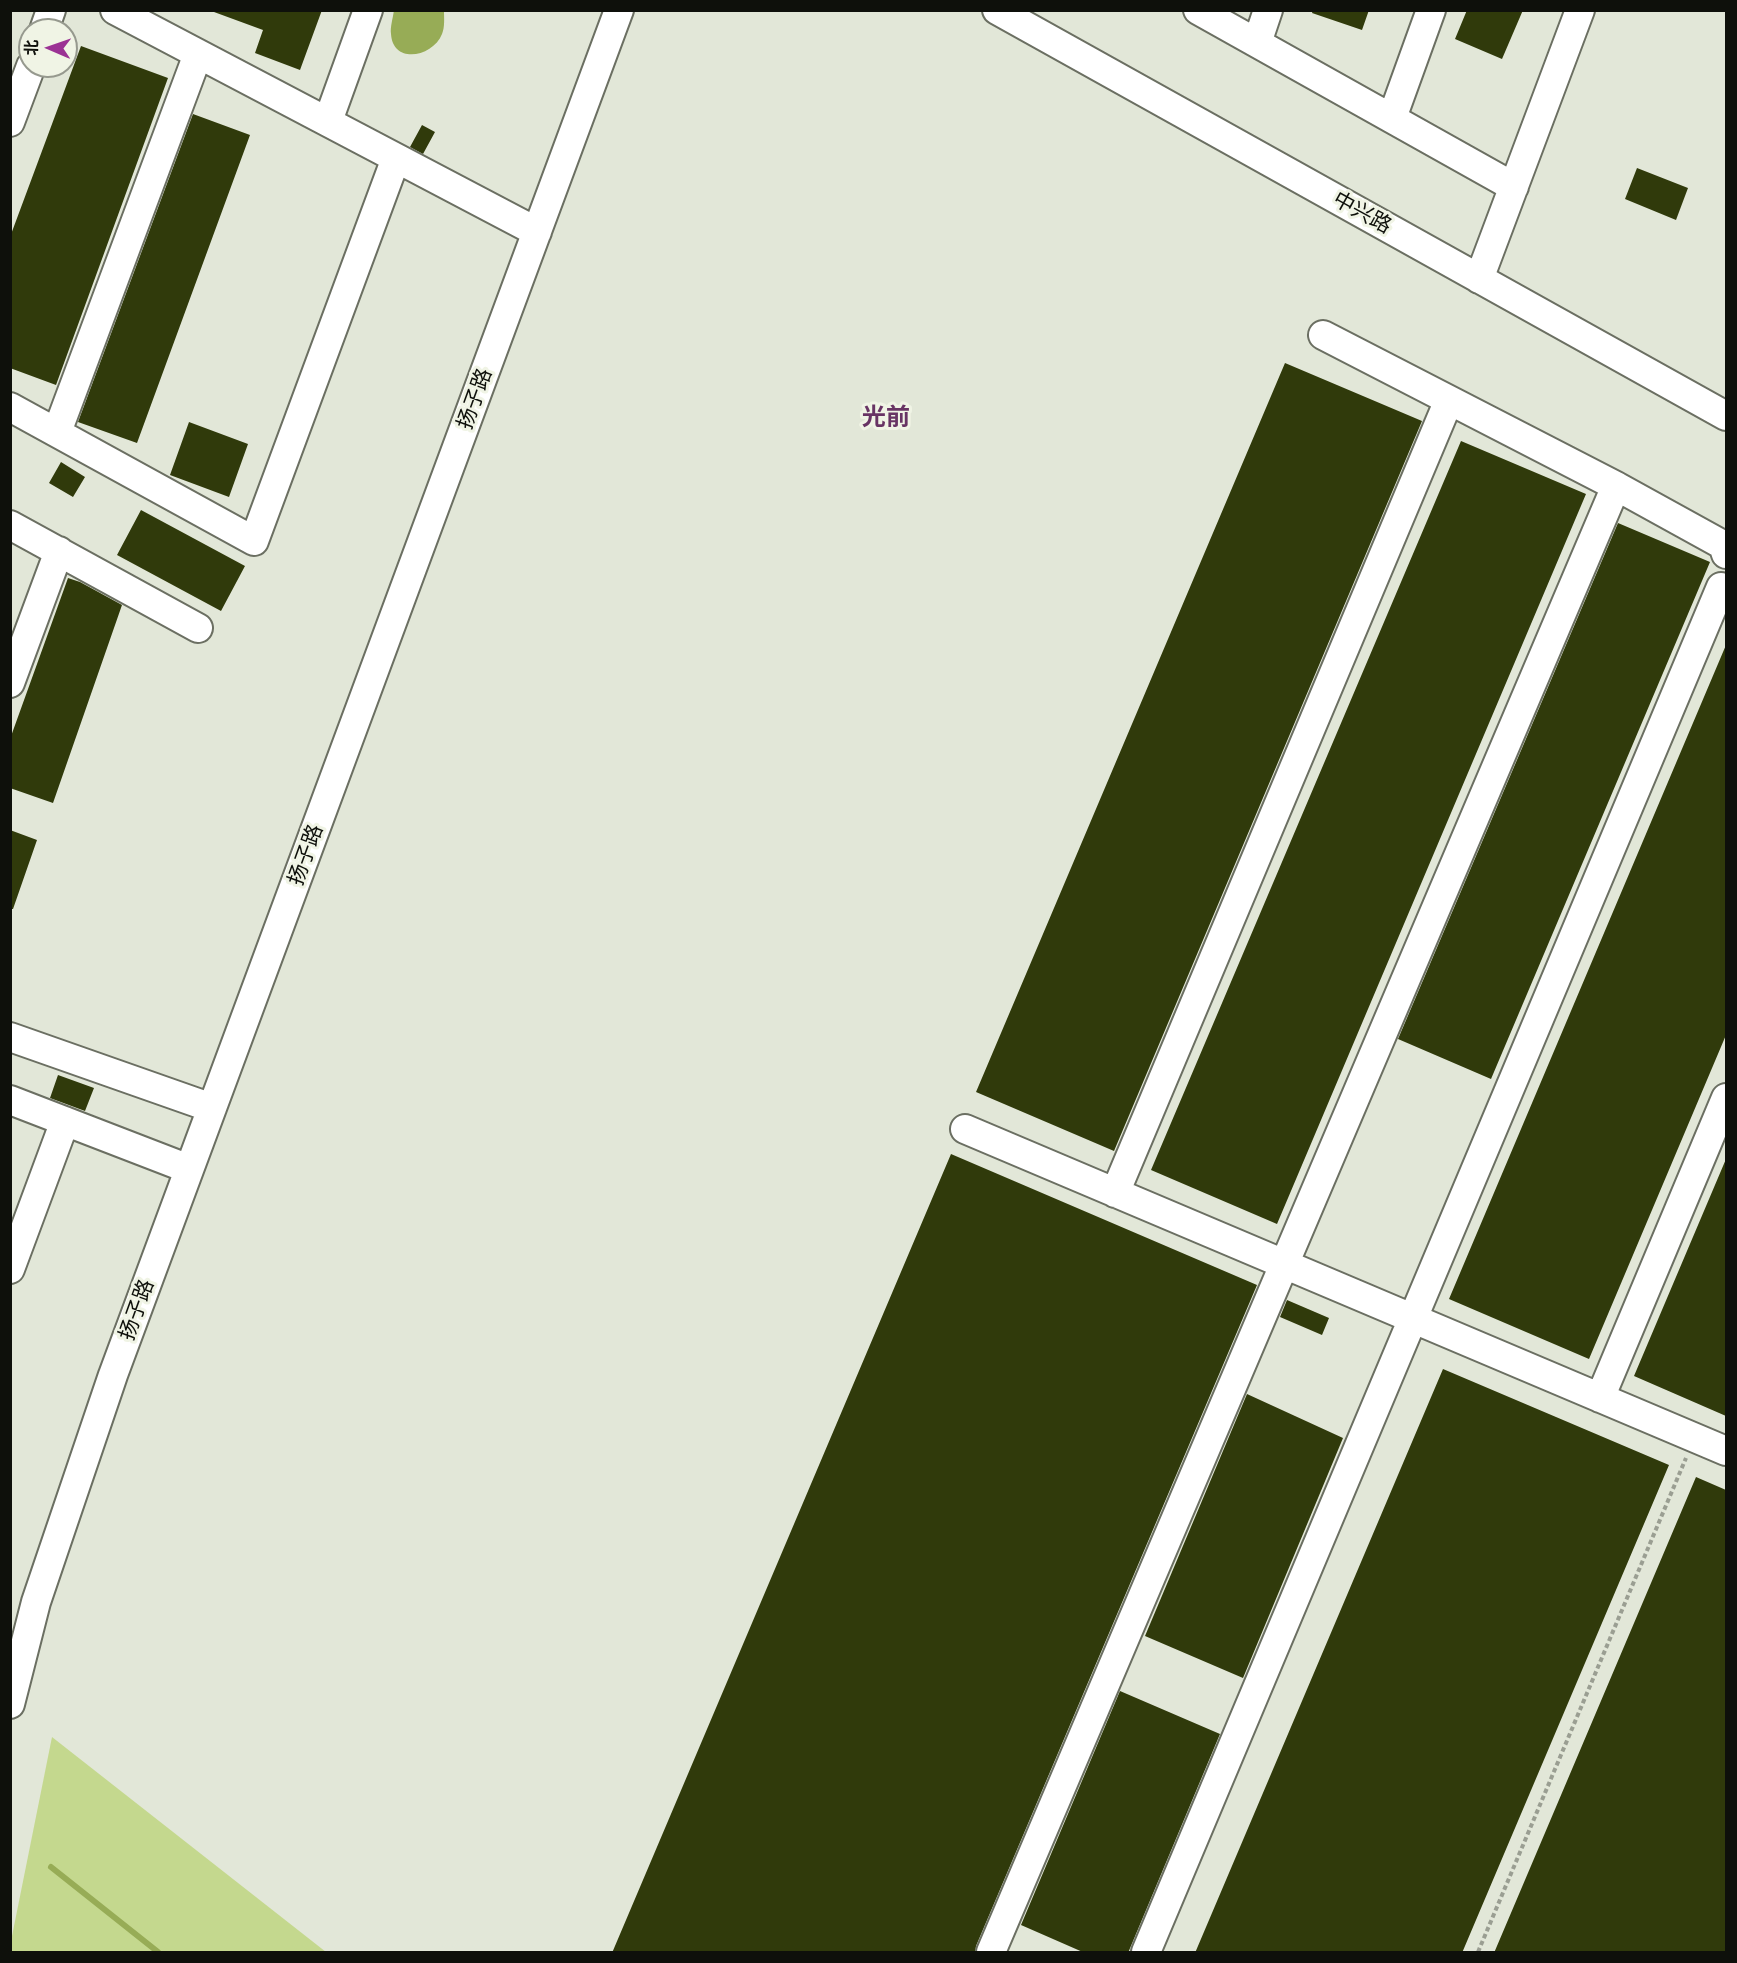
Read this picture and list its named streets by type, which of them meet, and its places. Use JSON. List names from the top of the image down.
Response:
{
  "streets": {
    "street": ["中兴路", "扬子路"]
  },
  "districts": ["光前"],
  "north": "left"
}
